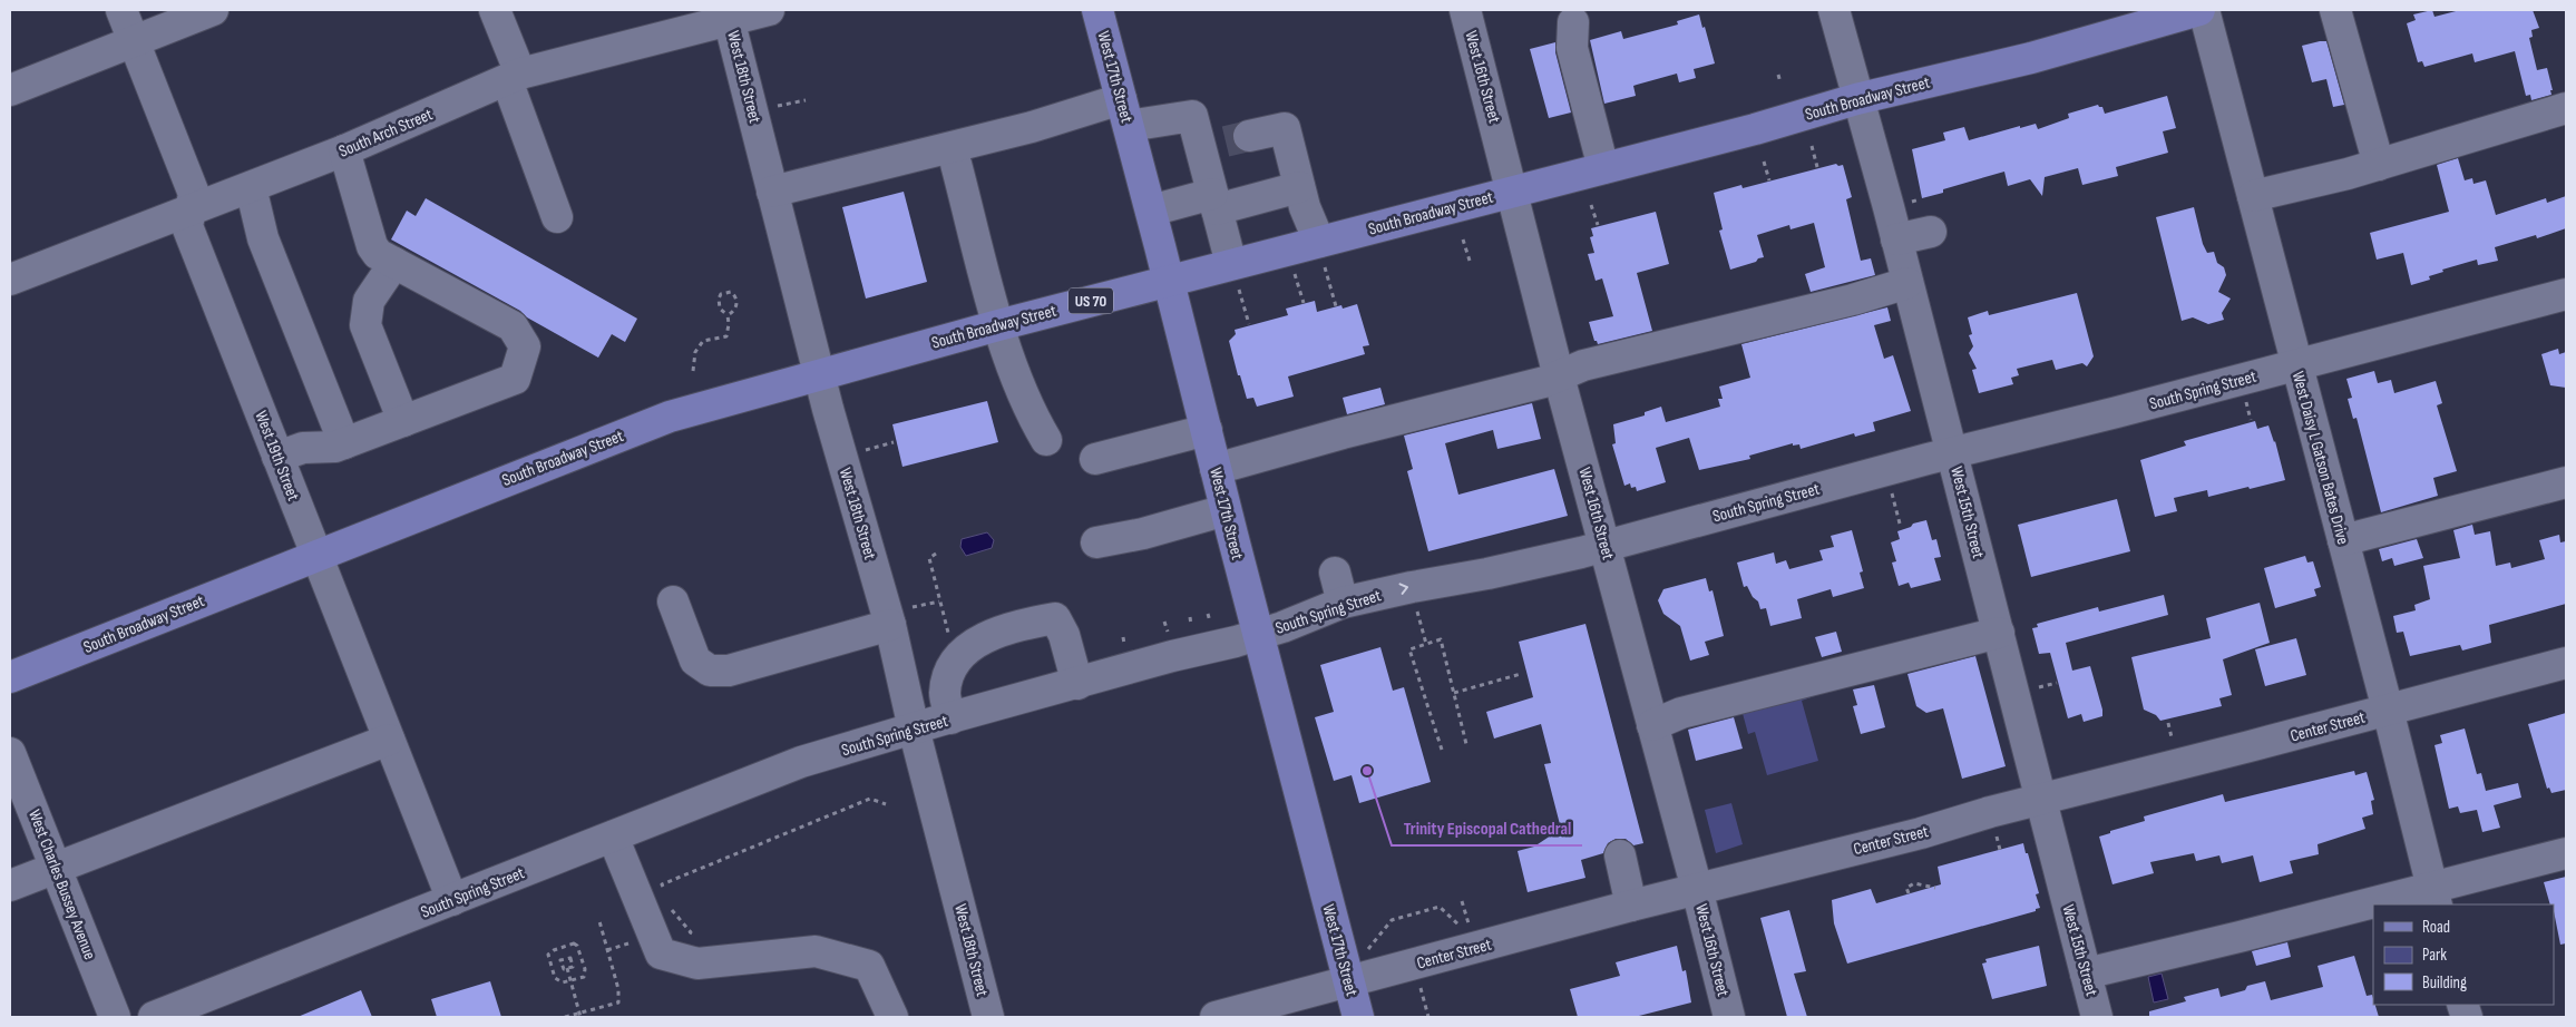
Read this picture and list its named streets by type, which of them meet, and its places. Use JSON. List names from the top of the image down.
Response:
{
  "streets": {
    "main road": ["West 17th Street", "South Broadway Street", "US 70"],
    "street": [
      "West 18th Street",
      "West 16th Street",
      "South Arch Street",
      "South Spring Street",
      "West 19th Street",
      "West Daisy L Gatson Bates Drive",
      "West 15th Street",
      "Center Street",
      "West Charles Bussey Avenue"
    ]
  },
  "crossings": [
    ["West 18th Street", "South Broadway Street"],
    ["West 18th Street", "South Arch Street"],
    ["West 18th Street", "South Spring Street"],
    ["West 17th Street", "South Broadway Street"],
    ["West 17th Street", "South Spring Street"],
    ["West 17th Street", "Center Street"],
    ["West 16th Street", "South Broadway Street"],
    ["West 16th Street", "South Spring Street"],
    ["West 16th Street", "Center Street"],
    ["South Broadway Street", "West 19th Street"],
    ["South Broadway Street", "West Daisy L Gatson Bates Drive"],
    ["South Broadway Street", "West 15th Street"],
    ["South Arch Street", "West 19th Street"],
    ["South Spring Street", "West 19th Street"],
    ["South Spring Street", "West Daisy L Gatson Bates Drive"],
    ["South Spring Street", "West 15th Street"],
    ["West Daisy L Gatson Bates Drive", "Center Street"],
    ["West 15th Street", "Center Street"]
  ],
  "places": ["Trinity Episcopal Cathedral"],
  "legend": ["Road", "Park", "Building"]
}
